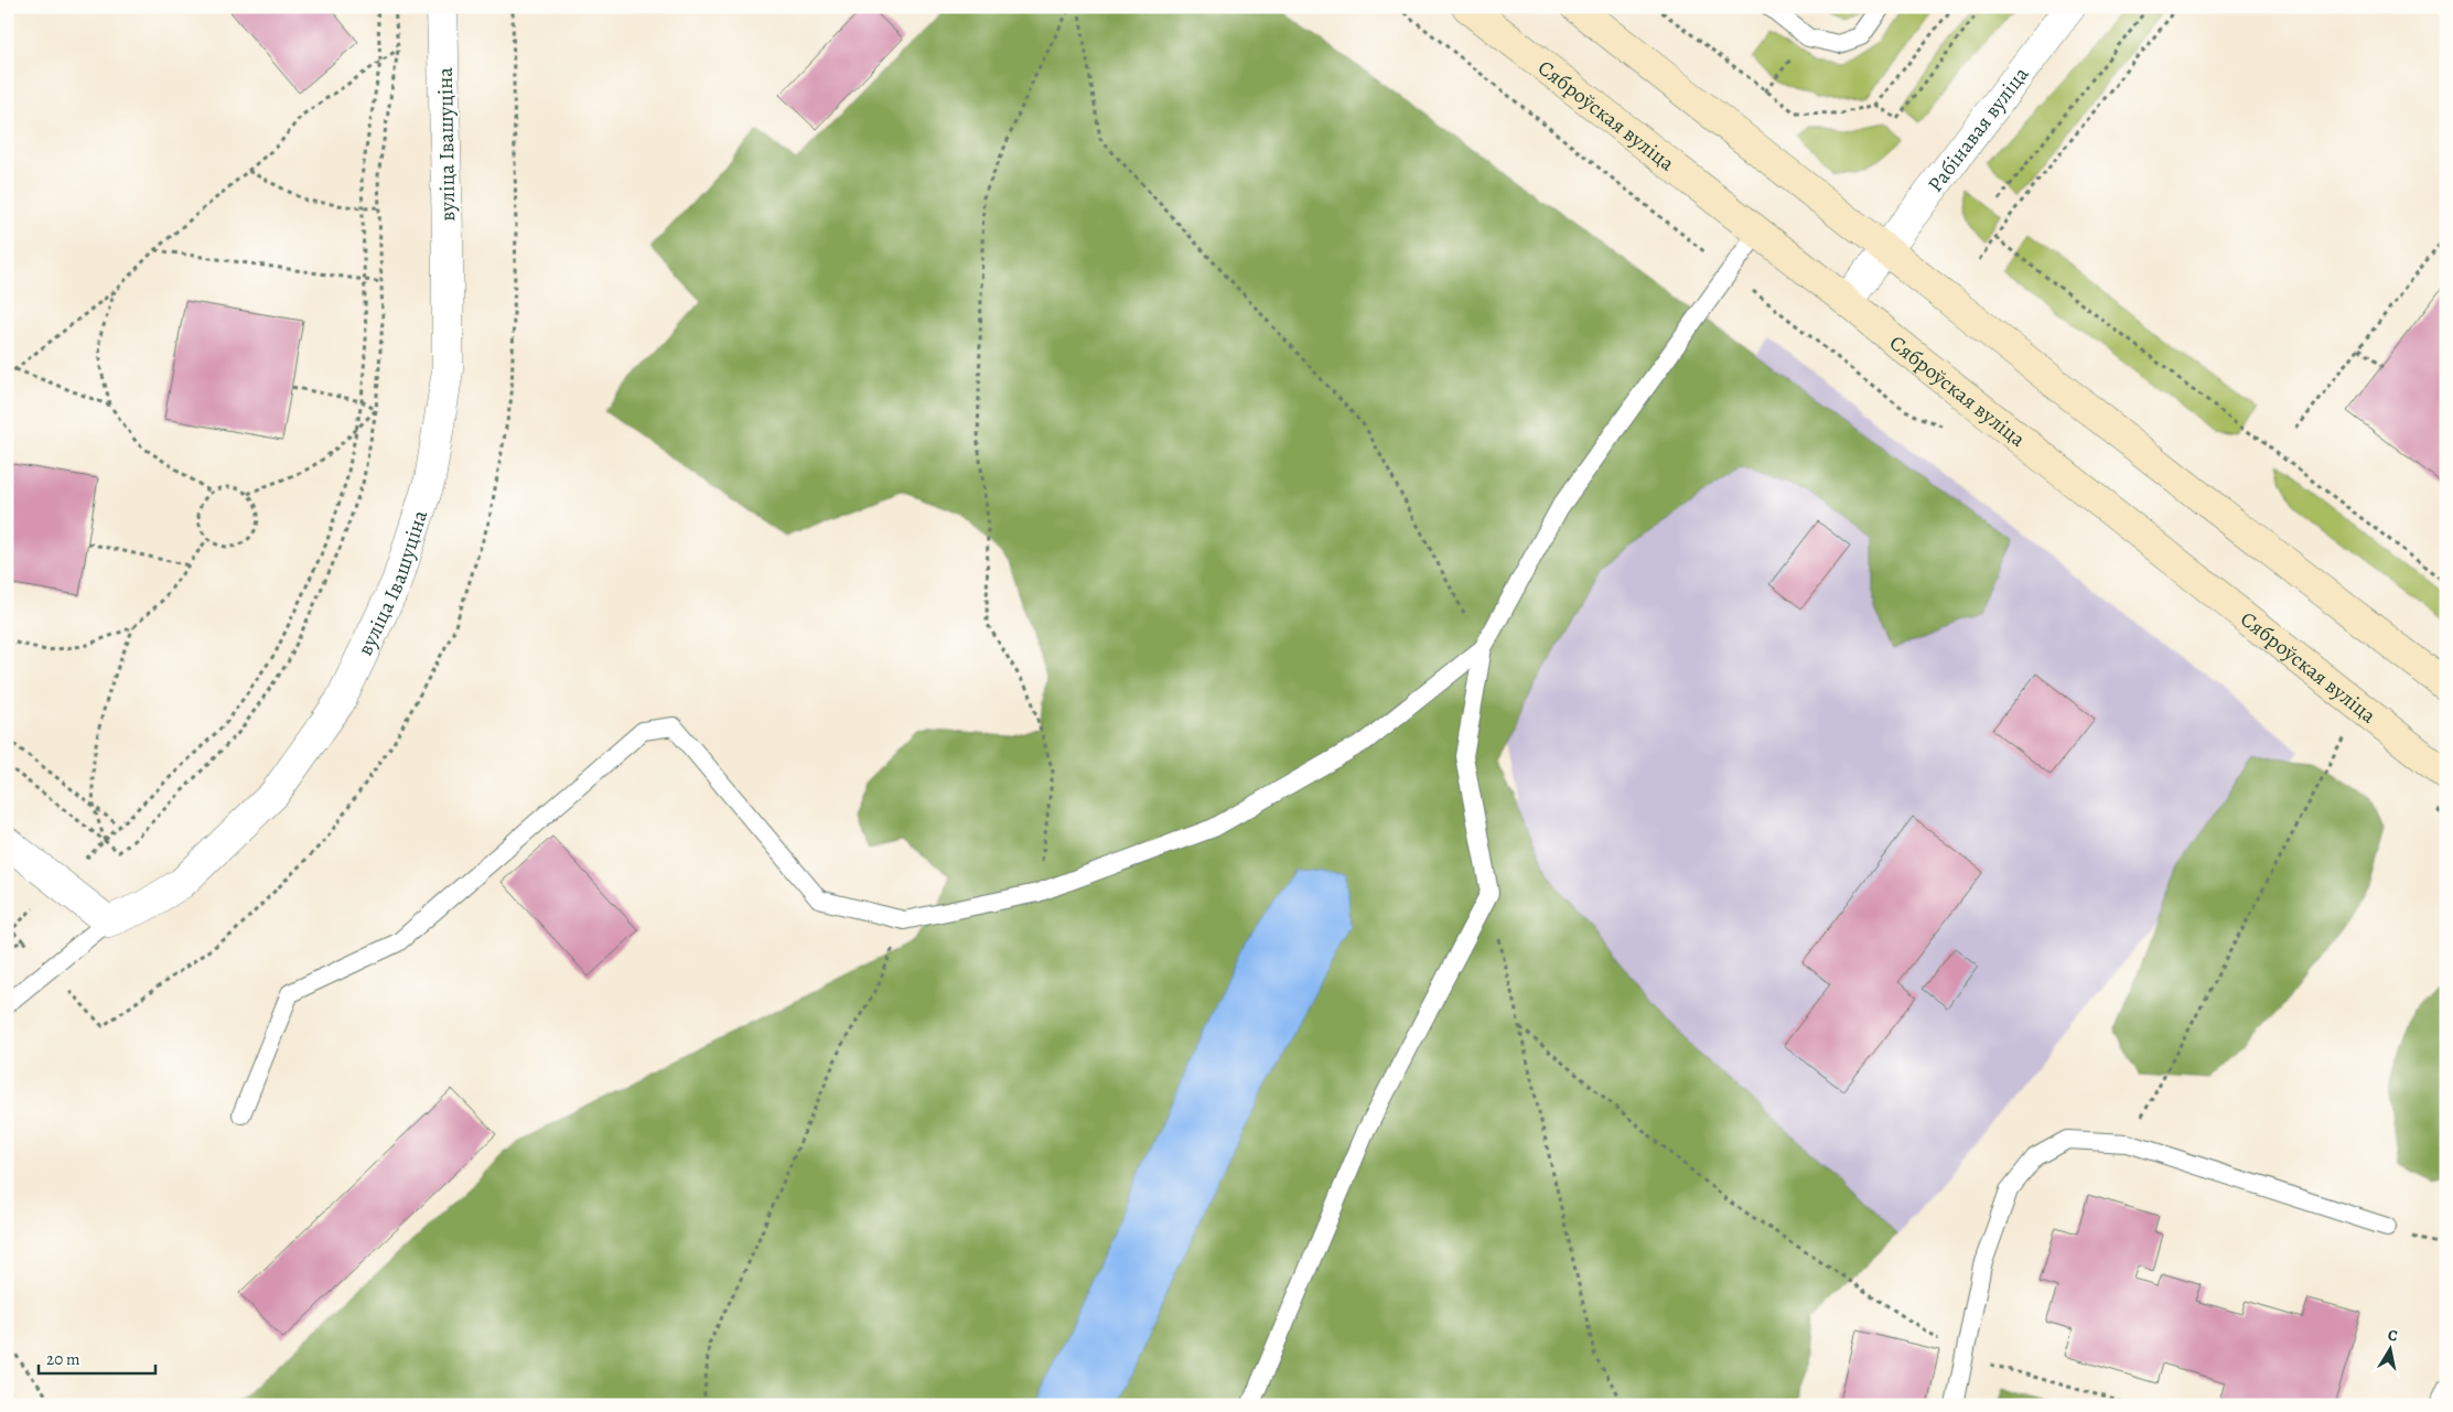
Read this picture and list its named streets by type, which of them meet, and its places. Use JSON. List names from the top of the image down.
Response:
{
  "streets": {
    "main road": ["Сяброўская вуліца"],
    "street": ["Рабінавая вуліца", "вуліца Івашуціна"]
  },
  "crossings": [
    ["Сяброўская вуліца", "Рабінавая вуліца"]
  ],
  "scale_bar": "20 m",
  "north": "top"
}
